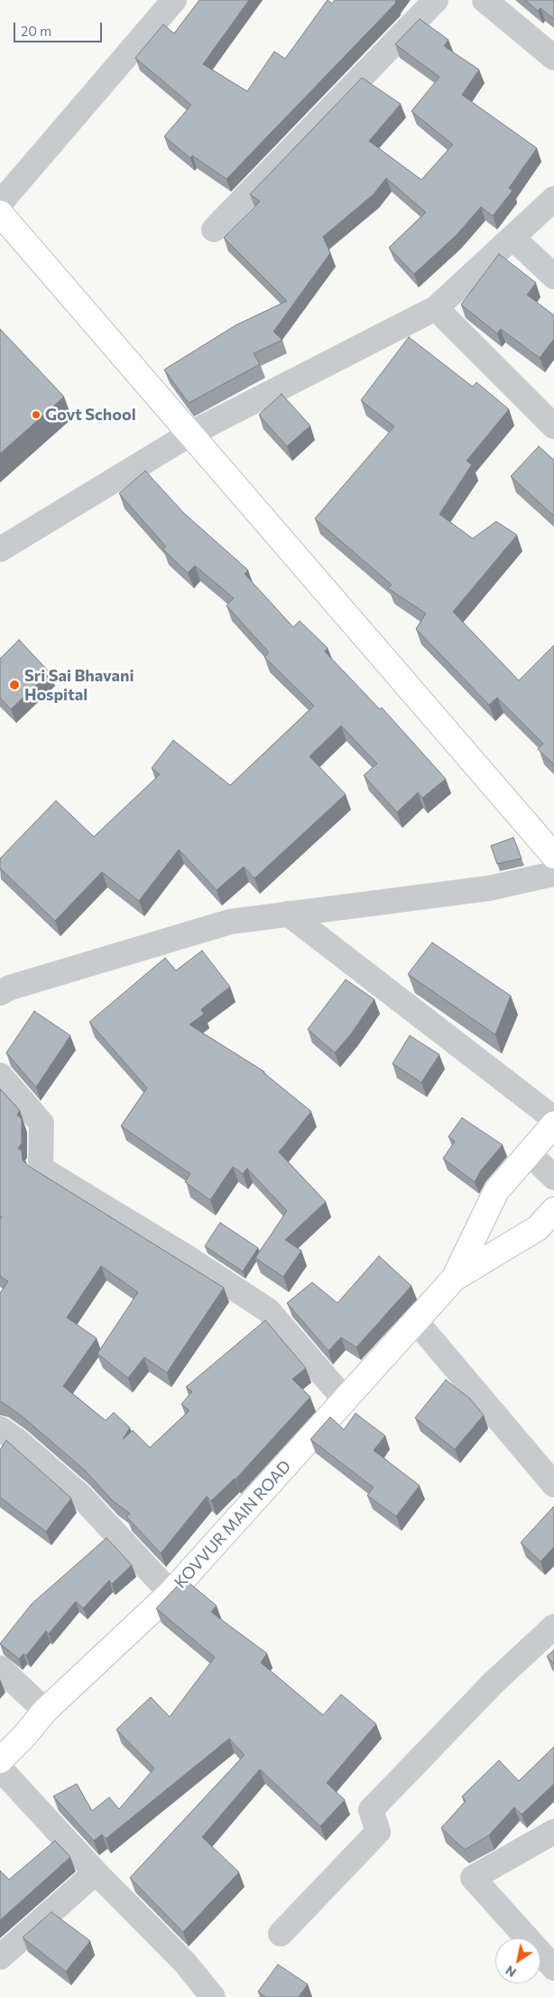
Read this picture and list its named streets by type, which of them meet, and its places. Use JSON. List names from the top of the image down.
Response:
{
  "streets": {
    "street": ["KOVVUR MAIN ROAD"]
  },
  "places": ["Govt School", "Sri Sai Bhavani Hospital"],
  "scale_bar": "20 m",
  "north": "bottom left"
}
